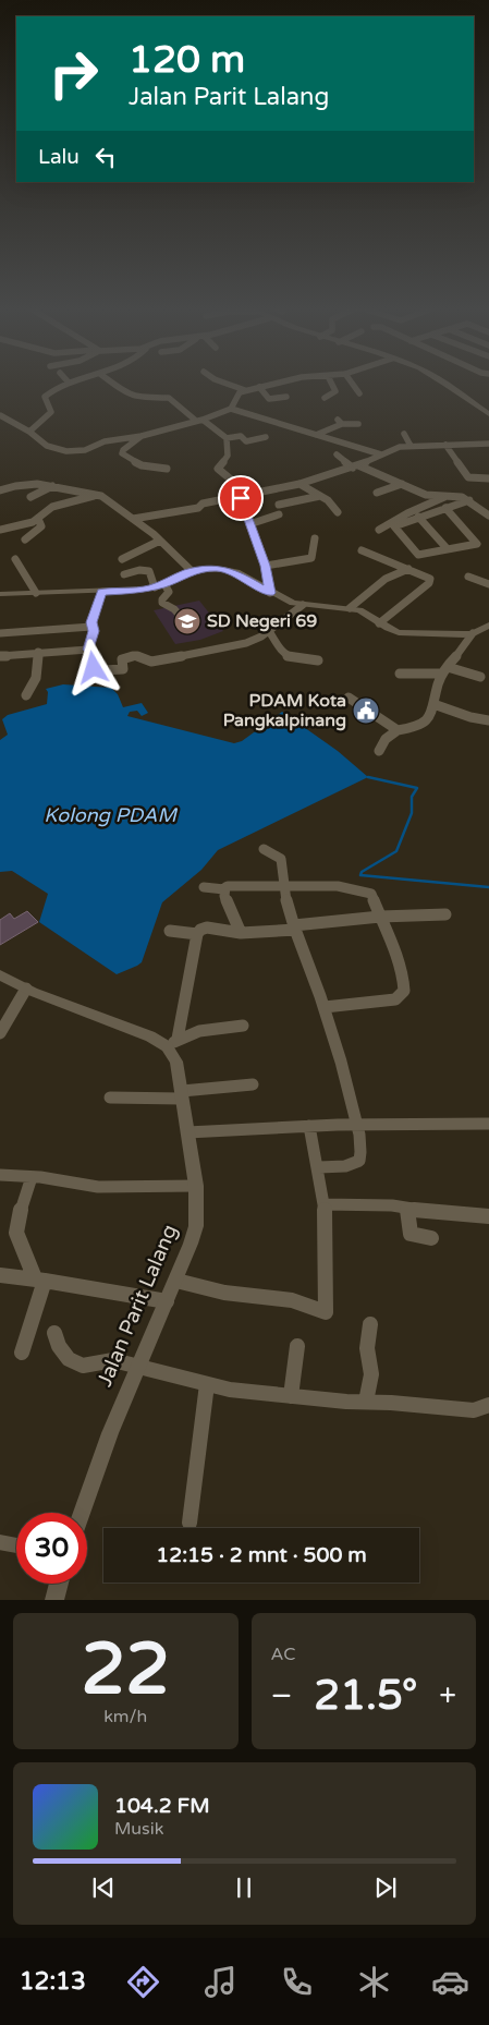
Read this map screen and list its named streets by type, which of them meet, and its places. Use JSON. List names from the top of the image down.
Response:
{
  "streets": {
    "street": ["Jalan Parit Lalang"]
  },
  "water": ["Kolong PDAM"],
  "places": {
    "school or university": ["SD Negeri 69"],
    "public building": ["PDAM Kota Pangkalpinang"]
  },
  "page": {
    "turn": ["120 m", "Jalan Parit Lalang"],
    "then": "Lalu",
    "limit": "30",
    "trip": "12:15 · 2 mnt · 500 m",
    "tile": [
      ["22", "km/h"],
      "AC"
    ],
    "heat": ["−", "21.5°", "+"],
    "song": ["104.2 FM", "Musik"],
    "tabs": "12:13"
  }
}
